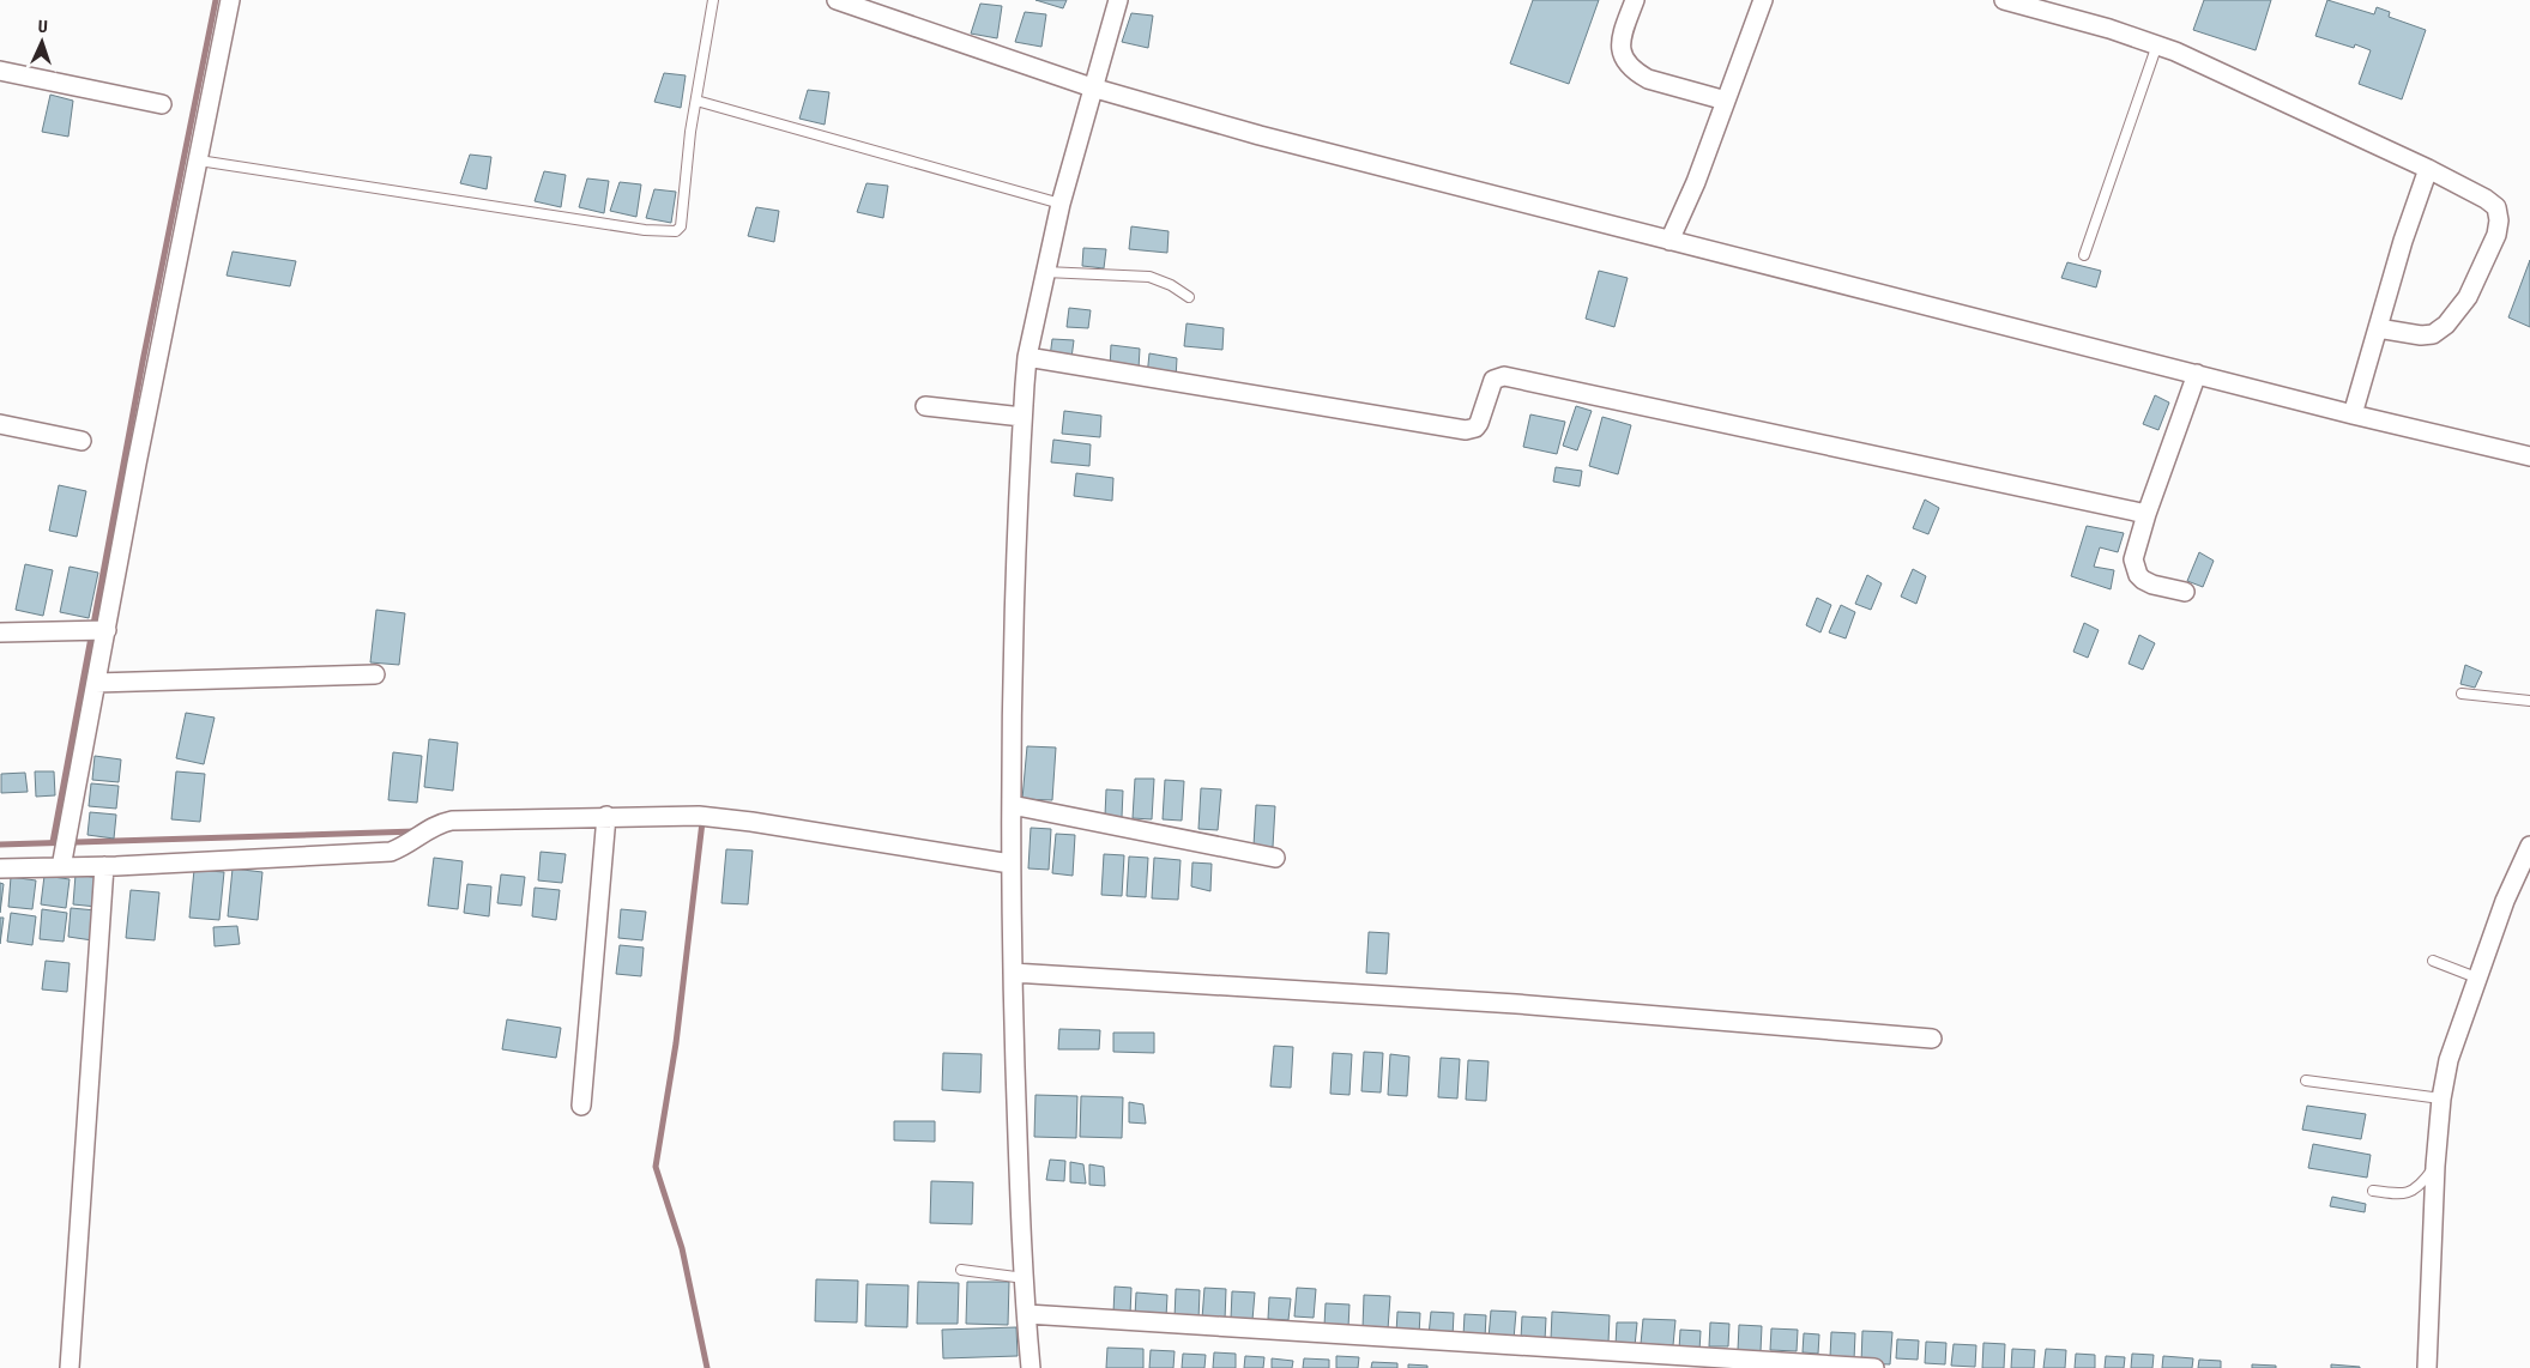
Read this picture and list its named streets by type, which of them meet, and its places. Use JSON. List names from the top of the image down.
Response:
{
  "north": "top"
}
